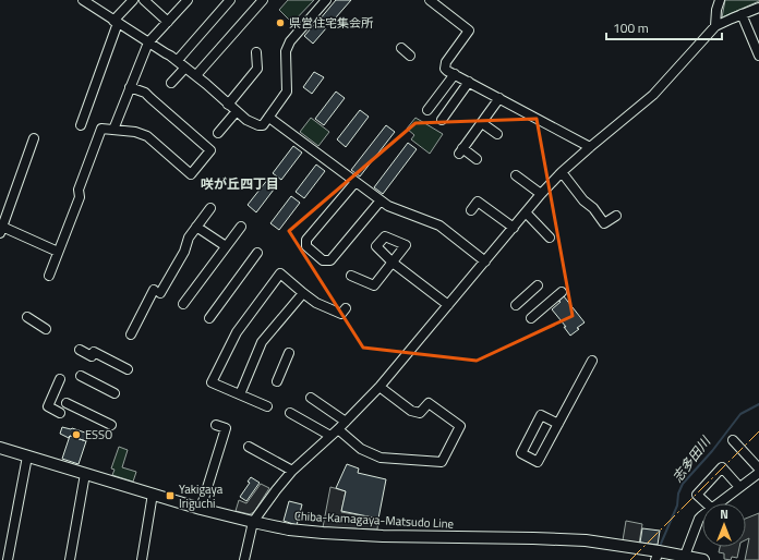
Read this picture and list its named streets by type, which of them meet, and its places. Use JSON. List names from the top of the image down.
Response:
{
  "streets": {
    "main road": ["Chiba-Kamagaya-Matsudo Line"]
  },
  "districts": ["咲が丘四丁目"],
  "water": ["志多田川"],
  "places": {
    "other": ["県営住宅集会所", "ESSO"],
    "transit": ["Yakigaya Iriguchi"]
  },
  "scale_bar": "100 m",
  "north": "top"
}
